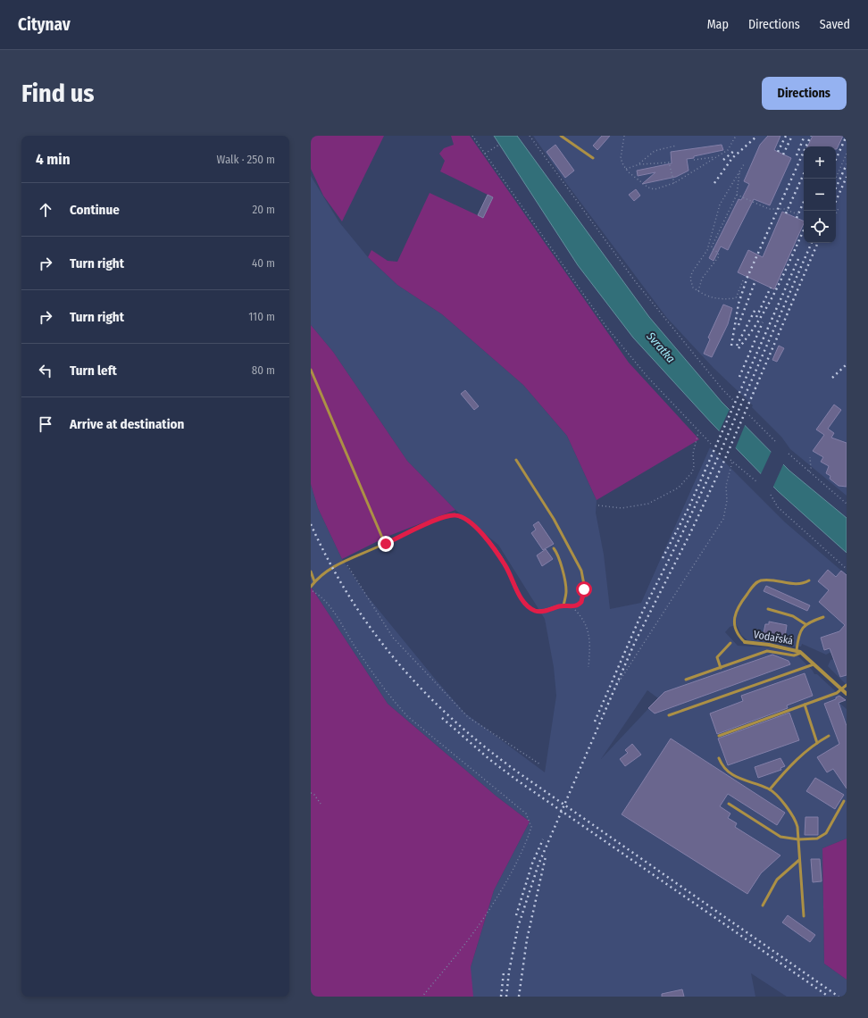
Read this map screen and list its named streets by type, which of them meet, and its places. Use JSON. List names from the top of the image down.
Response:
{
  "streets": {
    "street": ["Vodařská"]
  },
  "water": ["Svratka"],
  "page": {
    "header": "Citynav",
    "nav": ["Map", "Directions", "Saved"],
    "buttons": "Directions",
    "title": "Find us",
    "heading": ["4 min", "Walk · 250 m"],
    "map_buttons": ["+", "−"],
    "list": [
      ["Continue", "20 m"],
      ["Turn right", "40 m"],
      ["Turn right", "110 m"],
      ["Turn left", "80 m"],
      "Arrive at destination"
    ]
  }
}
